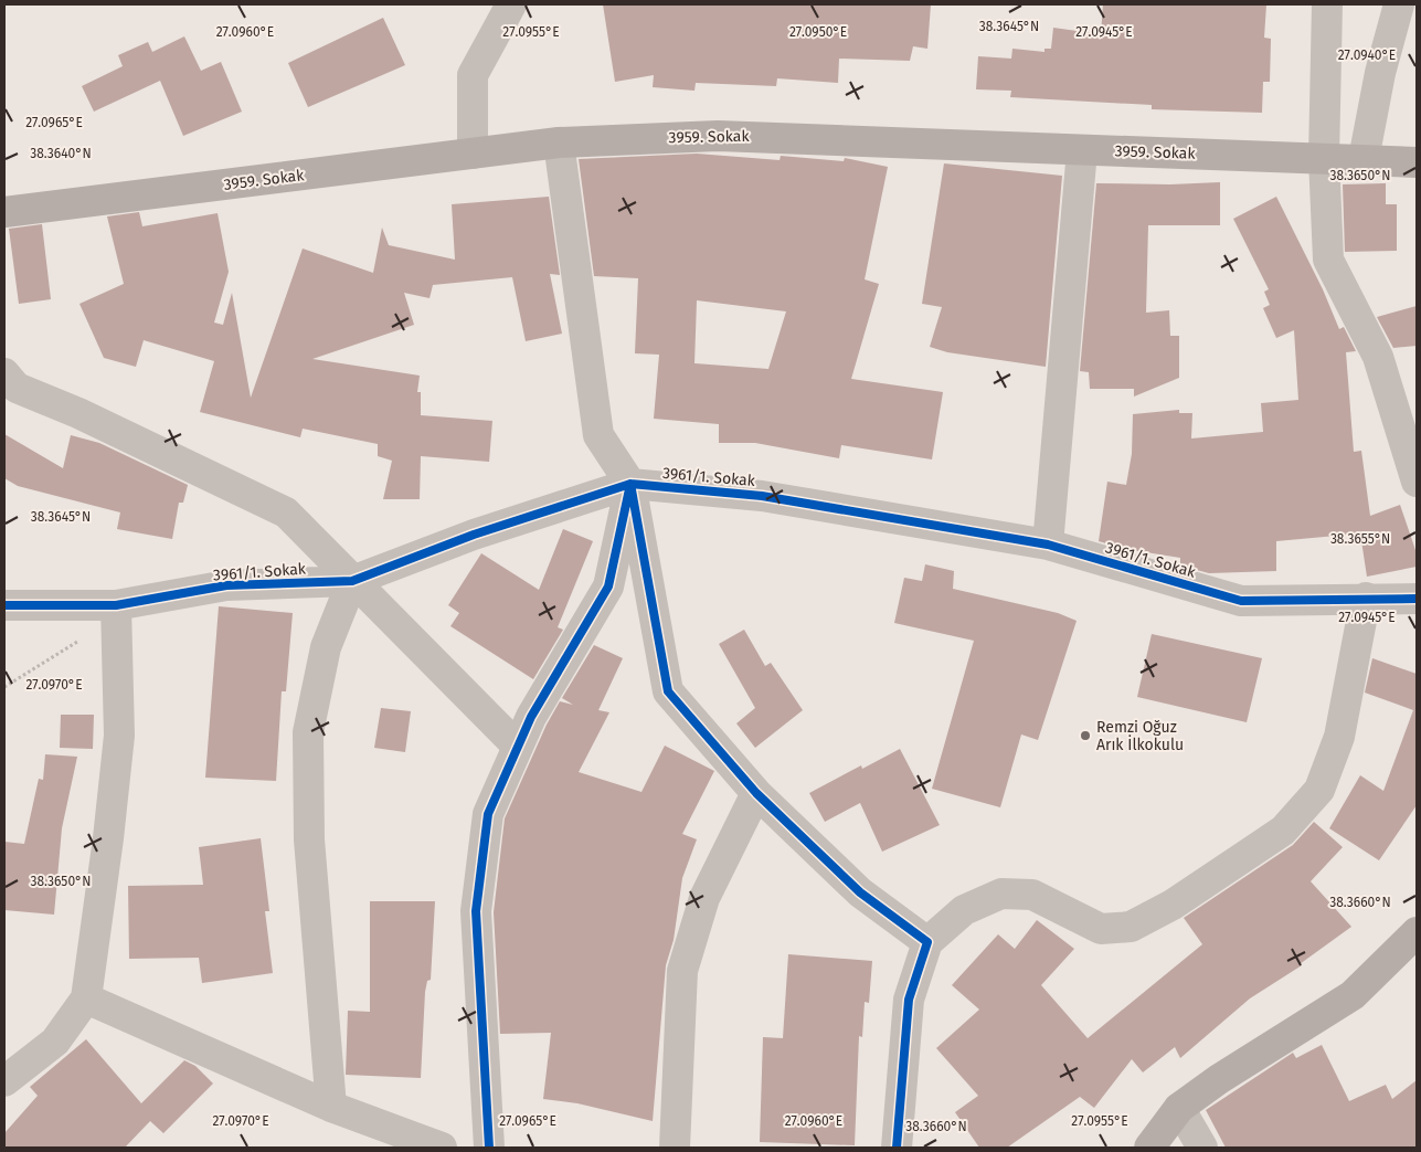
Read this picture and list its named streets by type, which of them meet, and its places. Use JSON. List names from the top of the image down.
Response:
{
  "streets": {
    "street": ["3959. Sokak", "3961/1. Sokak"]
  },
  "places": ["Remzi Oğuz Arık İlkokulu"],
  "coordinates": [
    "38.3645°N",
    "27.0960°E",
    "27.0955°E",
    "27.0950°E",
    "27.0945°E",
    "27.0940°E",
    "27.0965°E",
    "38.3640°N",
    "38.3650°N",
    "38.3655°N",
    "27.0970°E",
    "38.3660°N"
  ]
}
